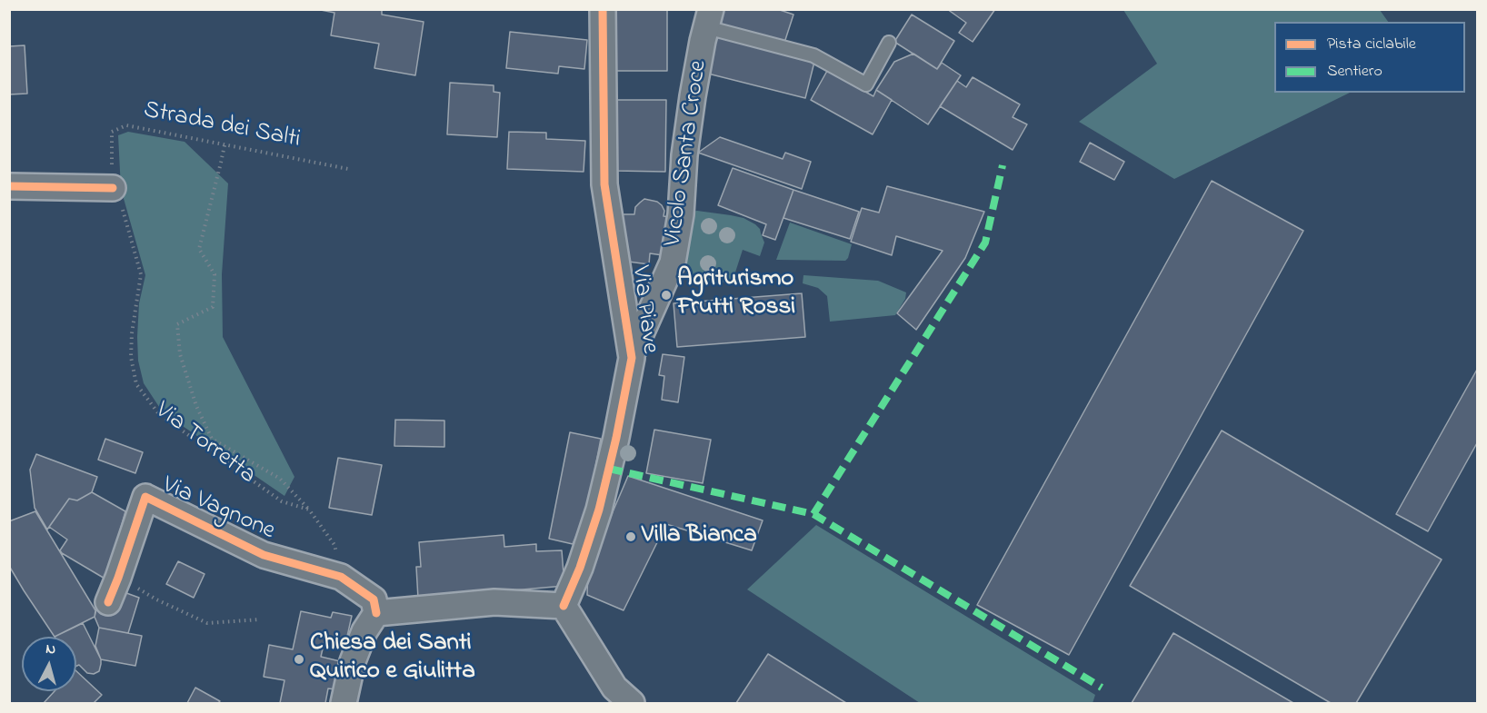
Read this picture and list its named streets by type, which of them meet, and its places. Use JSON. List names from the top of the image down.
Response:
{
  "streets": {
    "street": ["Vicolo Santa Croce", "Via Piave", "Via Vagnone"],
    "path": ["Strada dei Salti", "Via Torretta"]
  },
  "crossings": [
    ["Strada dei Salti", "Via Torretta"],
    ["Vicolo Santa Croce", "Via Piave"]
  ],
  "places": ["Agriturismo Frutti Rossi", "Villa Bianca", "Chiesa dei Santi Quirico e Giulitta"],
  "legend": ["Pista ciclabile", "Sentiero"],
  "north": "top"
}
